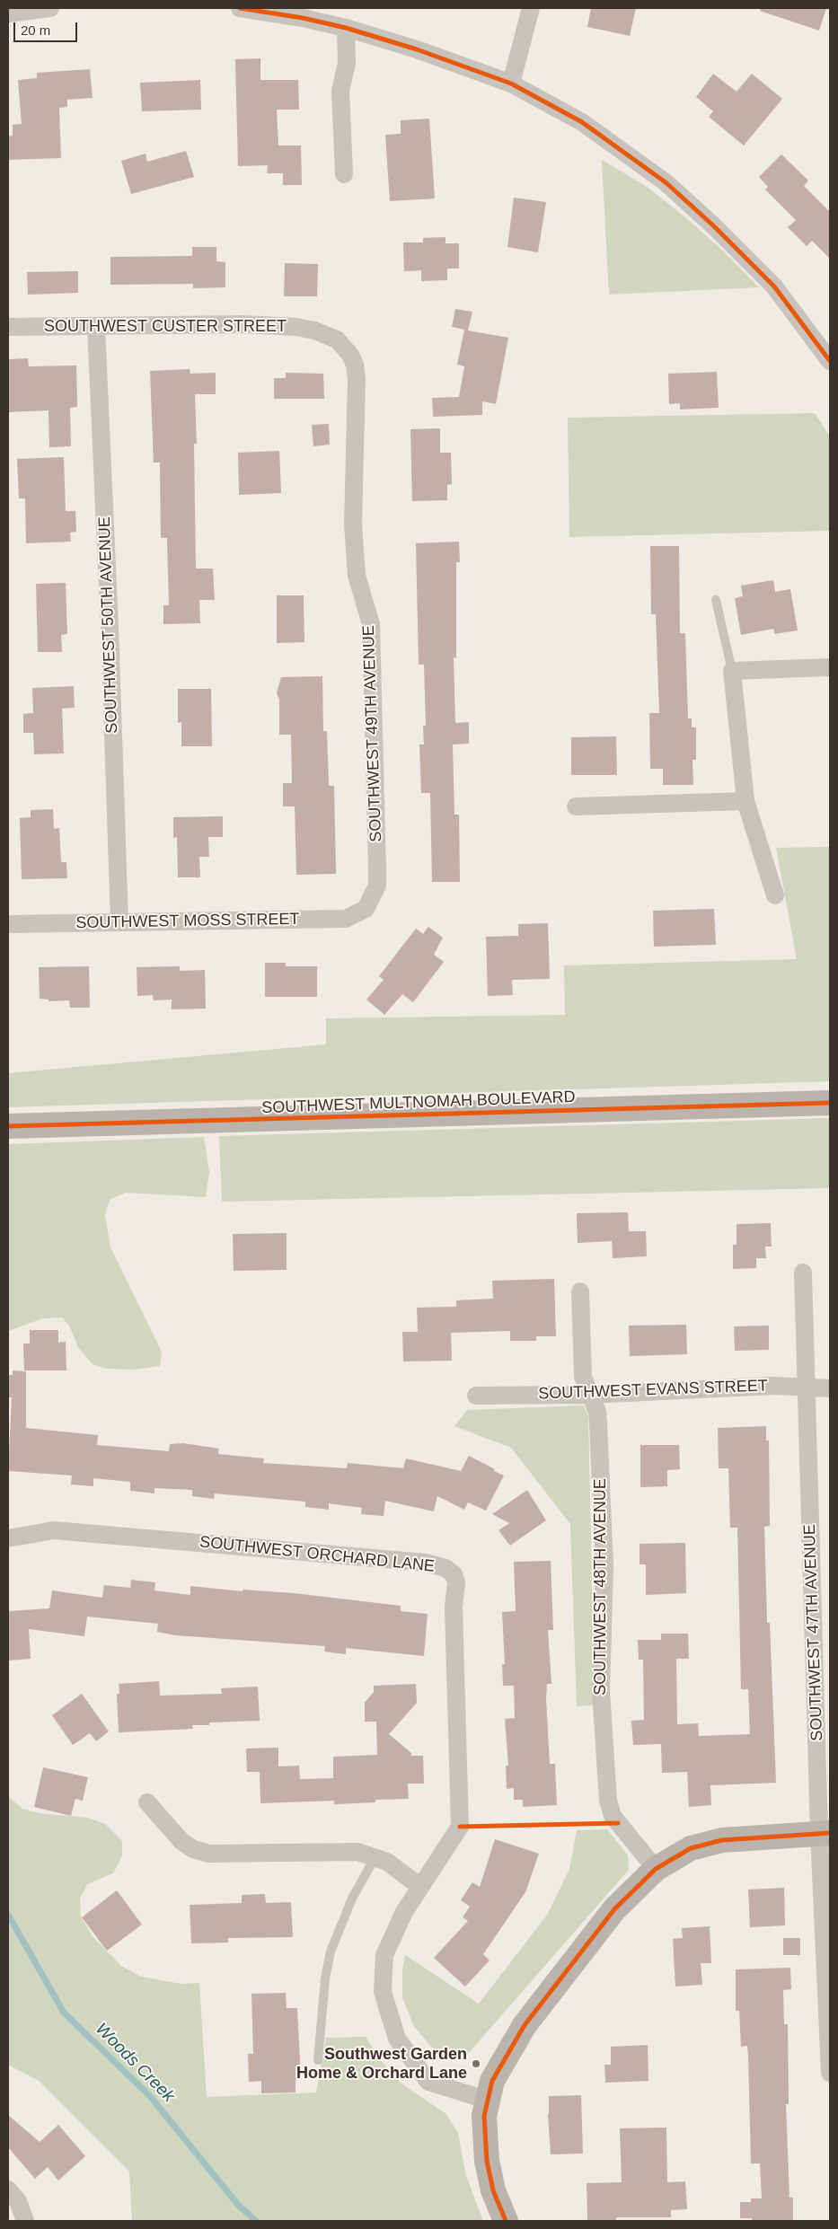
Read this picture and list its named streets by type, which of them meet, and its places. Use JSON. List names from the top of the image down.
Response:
{
  "streets": {
    "main road": ["SOUTHWEST MULTNOMAH BOULEVARD"],
    "street": [
      "SOUTHWEST CUSTER STREET",
      "SOUTHWEST 50TH AVENUE",
      "SOUTHWEST 49TH AVENUE",
      "SOUTHWEST MOSS STREET",
      "SOUTHWEST EVANS STREET",
      "SOUTHWEST ORCHARD LANE",
      "SOUTHWEST 48TH AVENUE",
      "SOUTHWEST 47TH AVENUE"
    ]
  },
  "crossings": [
    ["SOUTHWEST CUSTER STREET", "SOUTHWEST 50TH AVENUE"],
    ["SOUTHWEST CUSTER STREET", "SOUTHWEST 49TH AVENUE"],
    ["SOUTHWEST 50TH AVENUE", "SOUTHWEST MOSS STREET"],
    ["SOUTHWEST 49TH AVENUE", "SOUTHWEST MOSS STREET"],
    ["SOUTHWEST EVANS STREET", "SOUTHWEST 48TH AVENUE"],
    ["SOUTHWEST EVANS STREET", "SOUTHWEST 47TH AVENUE"]
  ],
  "water": ["Woods Creek"],
  "places": ["Southwest Garden Home & Orchard Lane"],
  "scale_bar": "20 m"
}
